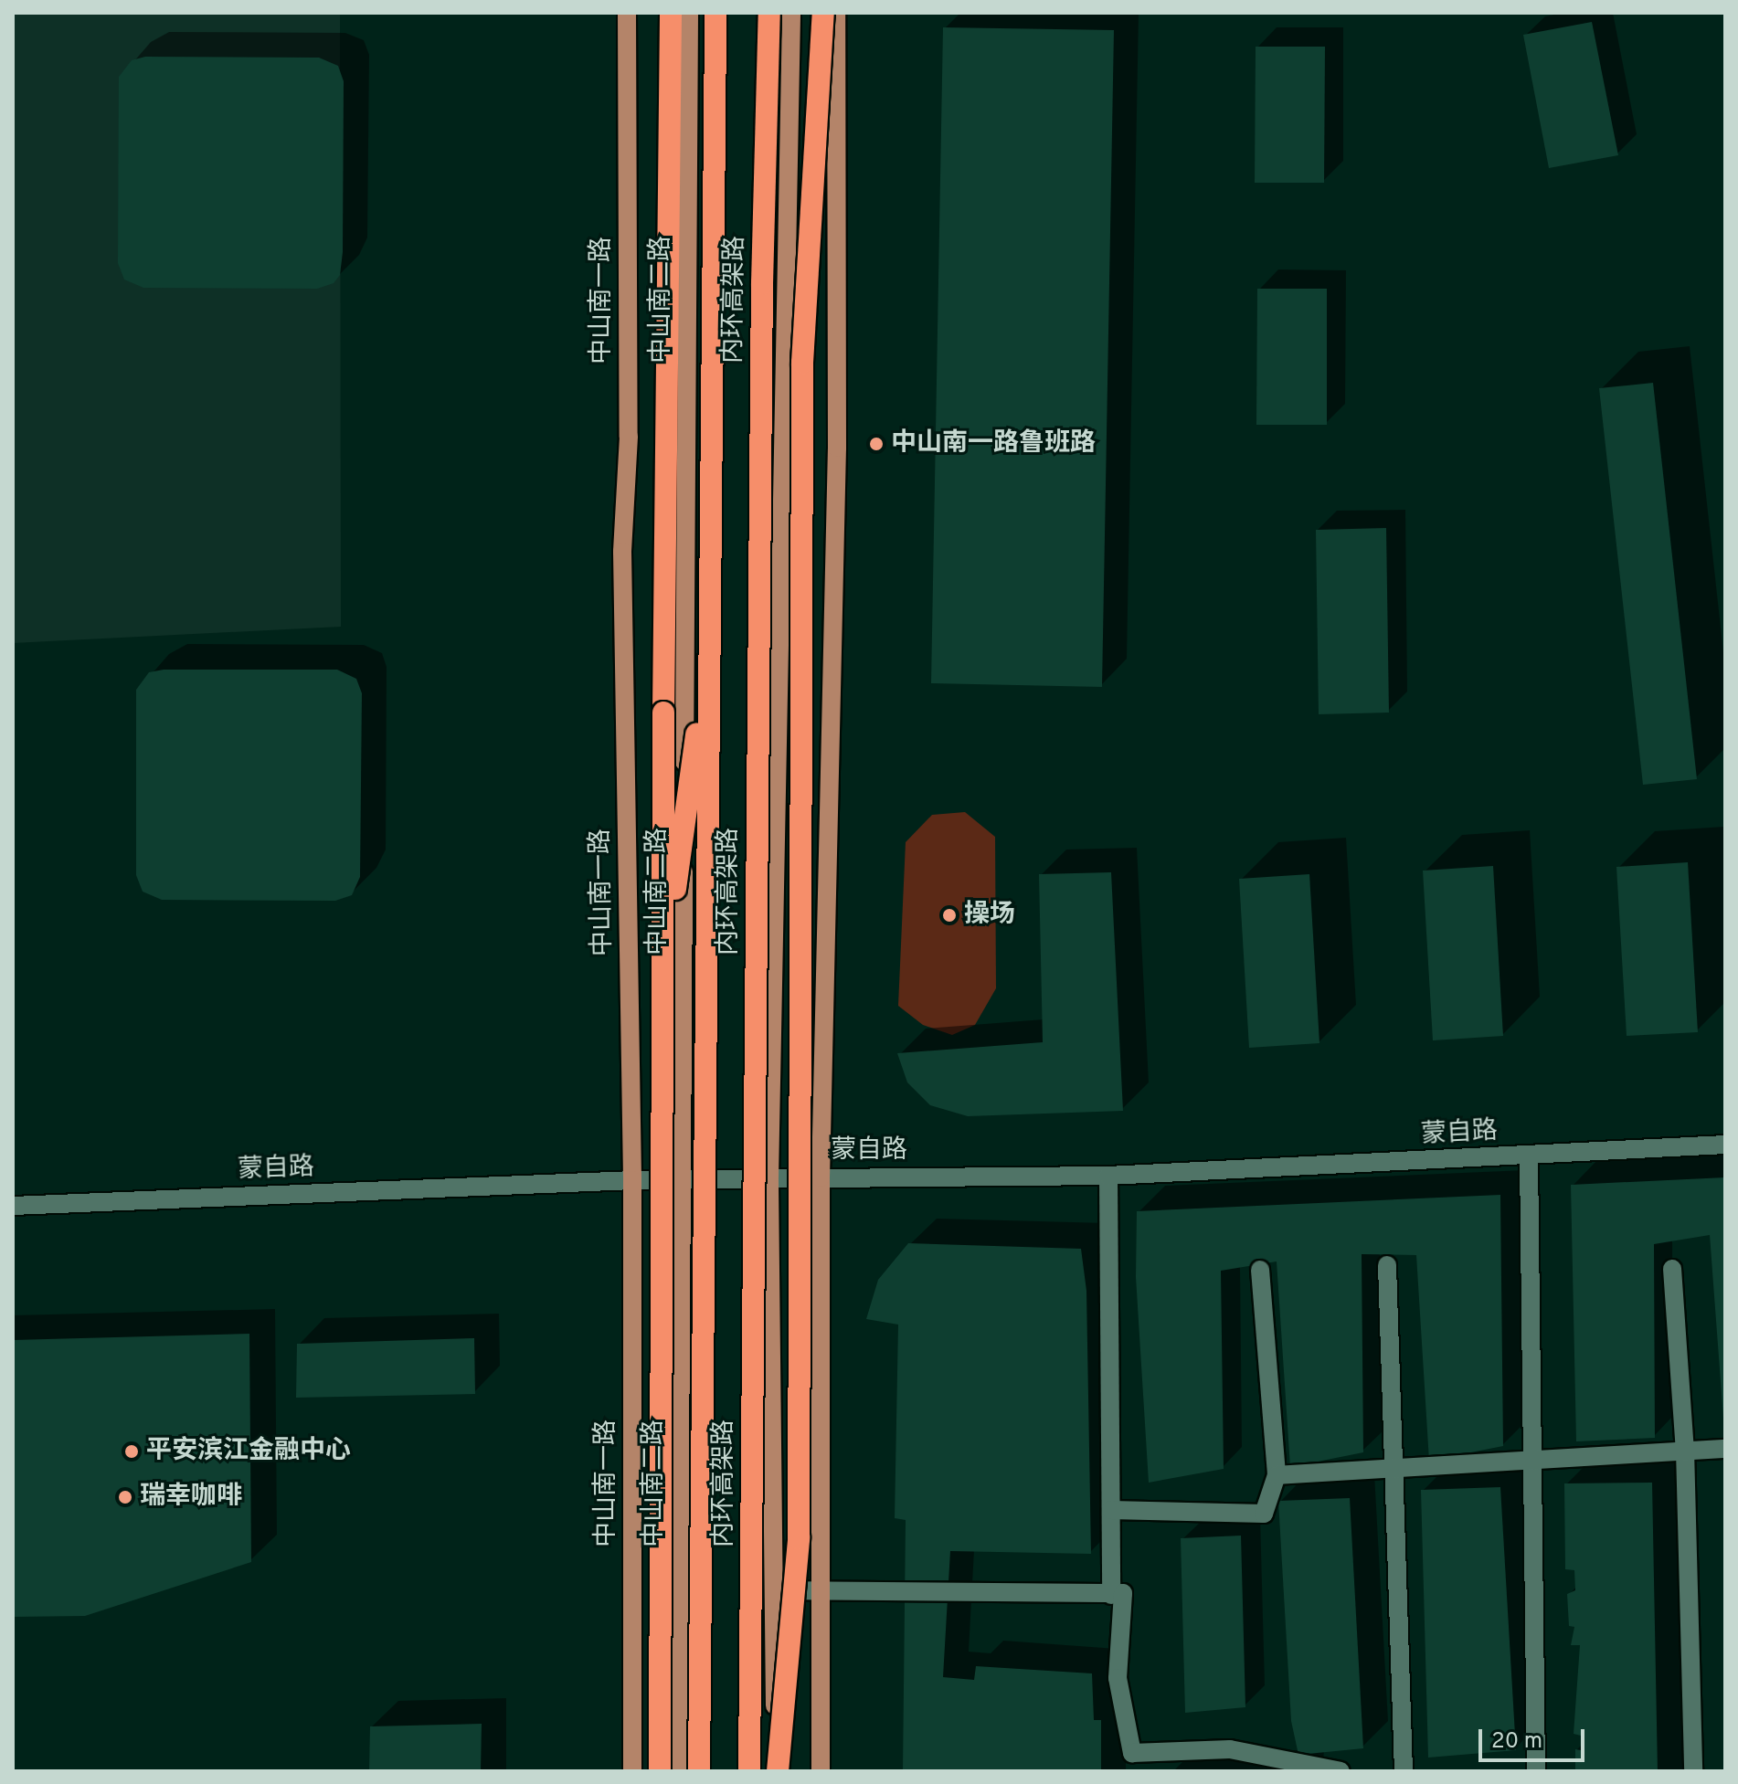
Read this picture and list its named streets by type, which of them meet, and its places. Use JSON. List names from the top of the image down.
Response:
{
  "streets": {
    "highway": ["内环高架路"],
    "main road": ["中山南二路", "中山南一路"],
    "street": ["蒙自路"]
  },
  "crossings": [
    ["中山南二路", "蒙自路"],
    ["中山南一路", "蒙自路"]
  ],
  "places": [
    "中山南一路鲁班路",
    "操场",
    "平安滨江金融中心",
    "瑞幸咖啡"
  ],
  "scale_bar": "20 m"
}
